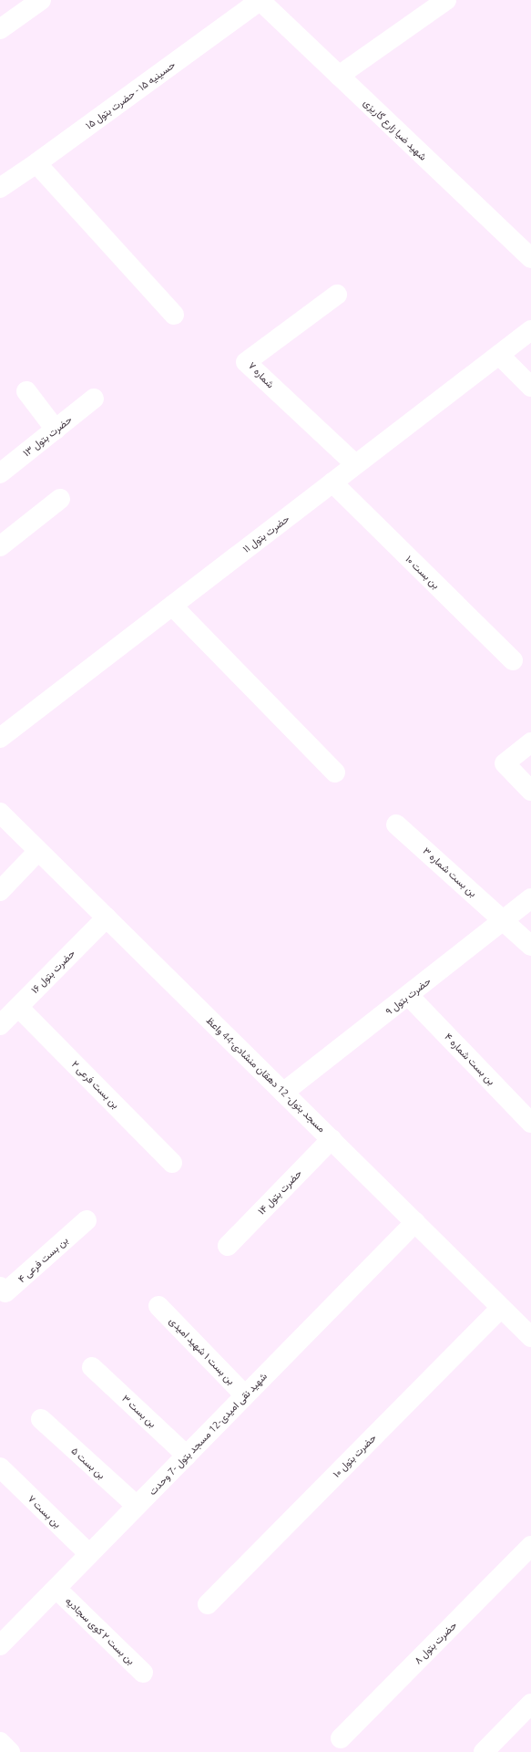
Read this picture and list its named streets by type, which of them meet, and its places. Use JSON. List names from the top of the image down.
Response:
{
  "streets": {
    "street": [
      "حسینیه ۱۵ - حضرت بتول ۱۵",
      "شهید ضیا زارع گاریزی",
      "شماره ۷",
      "حضرت بتول ۱۳",
      "حضرت بتول ۱۱",
      "بن بست ۱۰",
      "بن بست شماره ۳",
      "حضرت بتول ۱۶",
      "حضرت بتول ۹",
      "بن بست شماره ۴",
      "مسجد بتول- 12 دهقان منشادی-44 واعظ",
      "بن بست فرعی ۲",
      "حضرت بتول ۱۴",
      "بن بست فرعی ۴",
      "بن بست ۱ شهید امیدی",
      "بن بست ۳",
      "شهید نقی امیدی-12 مسجد بتول -7 وحدت",
      "حضرت بتول ۱۰",
      "بن بست ۵",
      "بن بست ۷",
      "بن بست ۲ کوی سجادیه",
      "حضرت بتول ۸"
    ]
  },
  "crossings": [
    ["حسینیه ۱۵ - حضرت بتول ۱۵", "شهید ضیا زارع گاریزی"],
    ["شماره ۷", "حضرت بتول ۱۱"],
    ["حضرت بتول ۱۱", "بن بست ۱۰"],
    ["بن بست شماره ۳", "حضرت بتول ۹"],
    ["حضرت بتول ۱۶", "مسجد بتول- 12 دهقان منشادی-44 واعظ"],
    ["حضرت بتول ۱۶", "بن بست فرعی ۲"],
    ["حضرت بتول ۹", "بن بست شماره ۴"],
    ["حضرت بتول ۹", "مسجد بتول- 12 دهقان منشادی-44 واعظ"],
    ["مسجد بتول- 12 دهقان منشادی-44 واعظ", "حضرت بتول ۱۴"],
    ["مسجد بتول- 12 دهقان منشادی-44 واعظ", "شهید نقی امیدی-12 مسجد بتول -7 وحدت"],
    ["مسجد بتول- 12 دهقان منشادی-44 واعظ", "حضرت بتول ۱۰"],
    ["بن بست ۱ شهید امیدی", "شهید نقی امیدی-12 مسجد بتول -7 وحدت"],
    ["بن بست ۳", "شهید نقی امیدی-12 مسجد بتول -7 وحدت"],
    ["شهید نقی امیدی-12 مسجد بتول -7 وحدت", "بن بست ۵"],
    ["شهید نقی امیدی-12 مسجد بتول -7 وحدت", "بن بست ۷"],
    ["شهید نقی امیدی-12 مسجد بتول -7 وحدت", "بن بست ۲ کوی سجادیه"]
  ]
}
